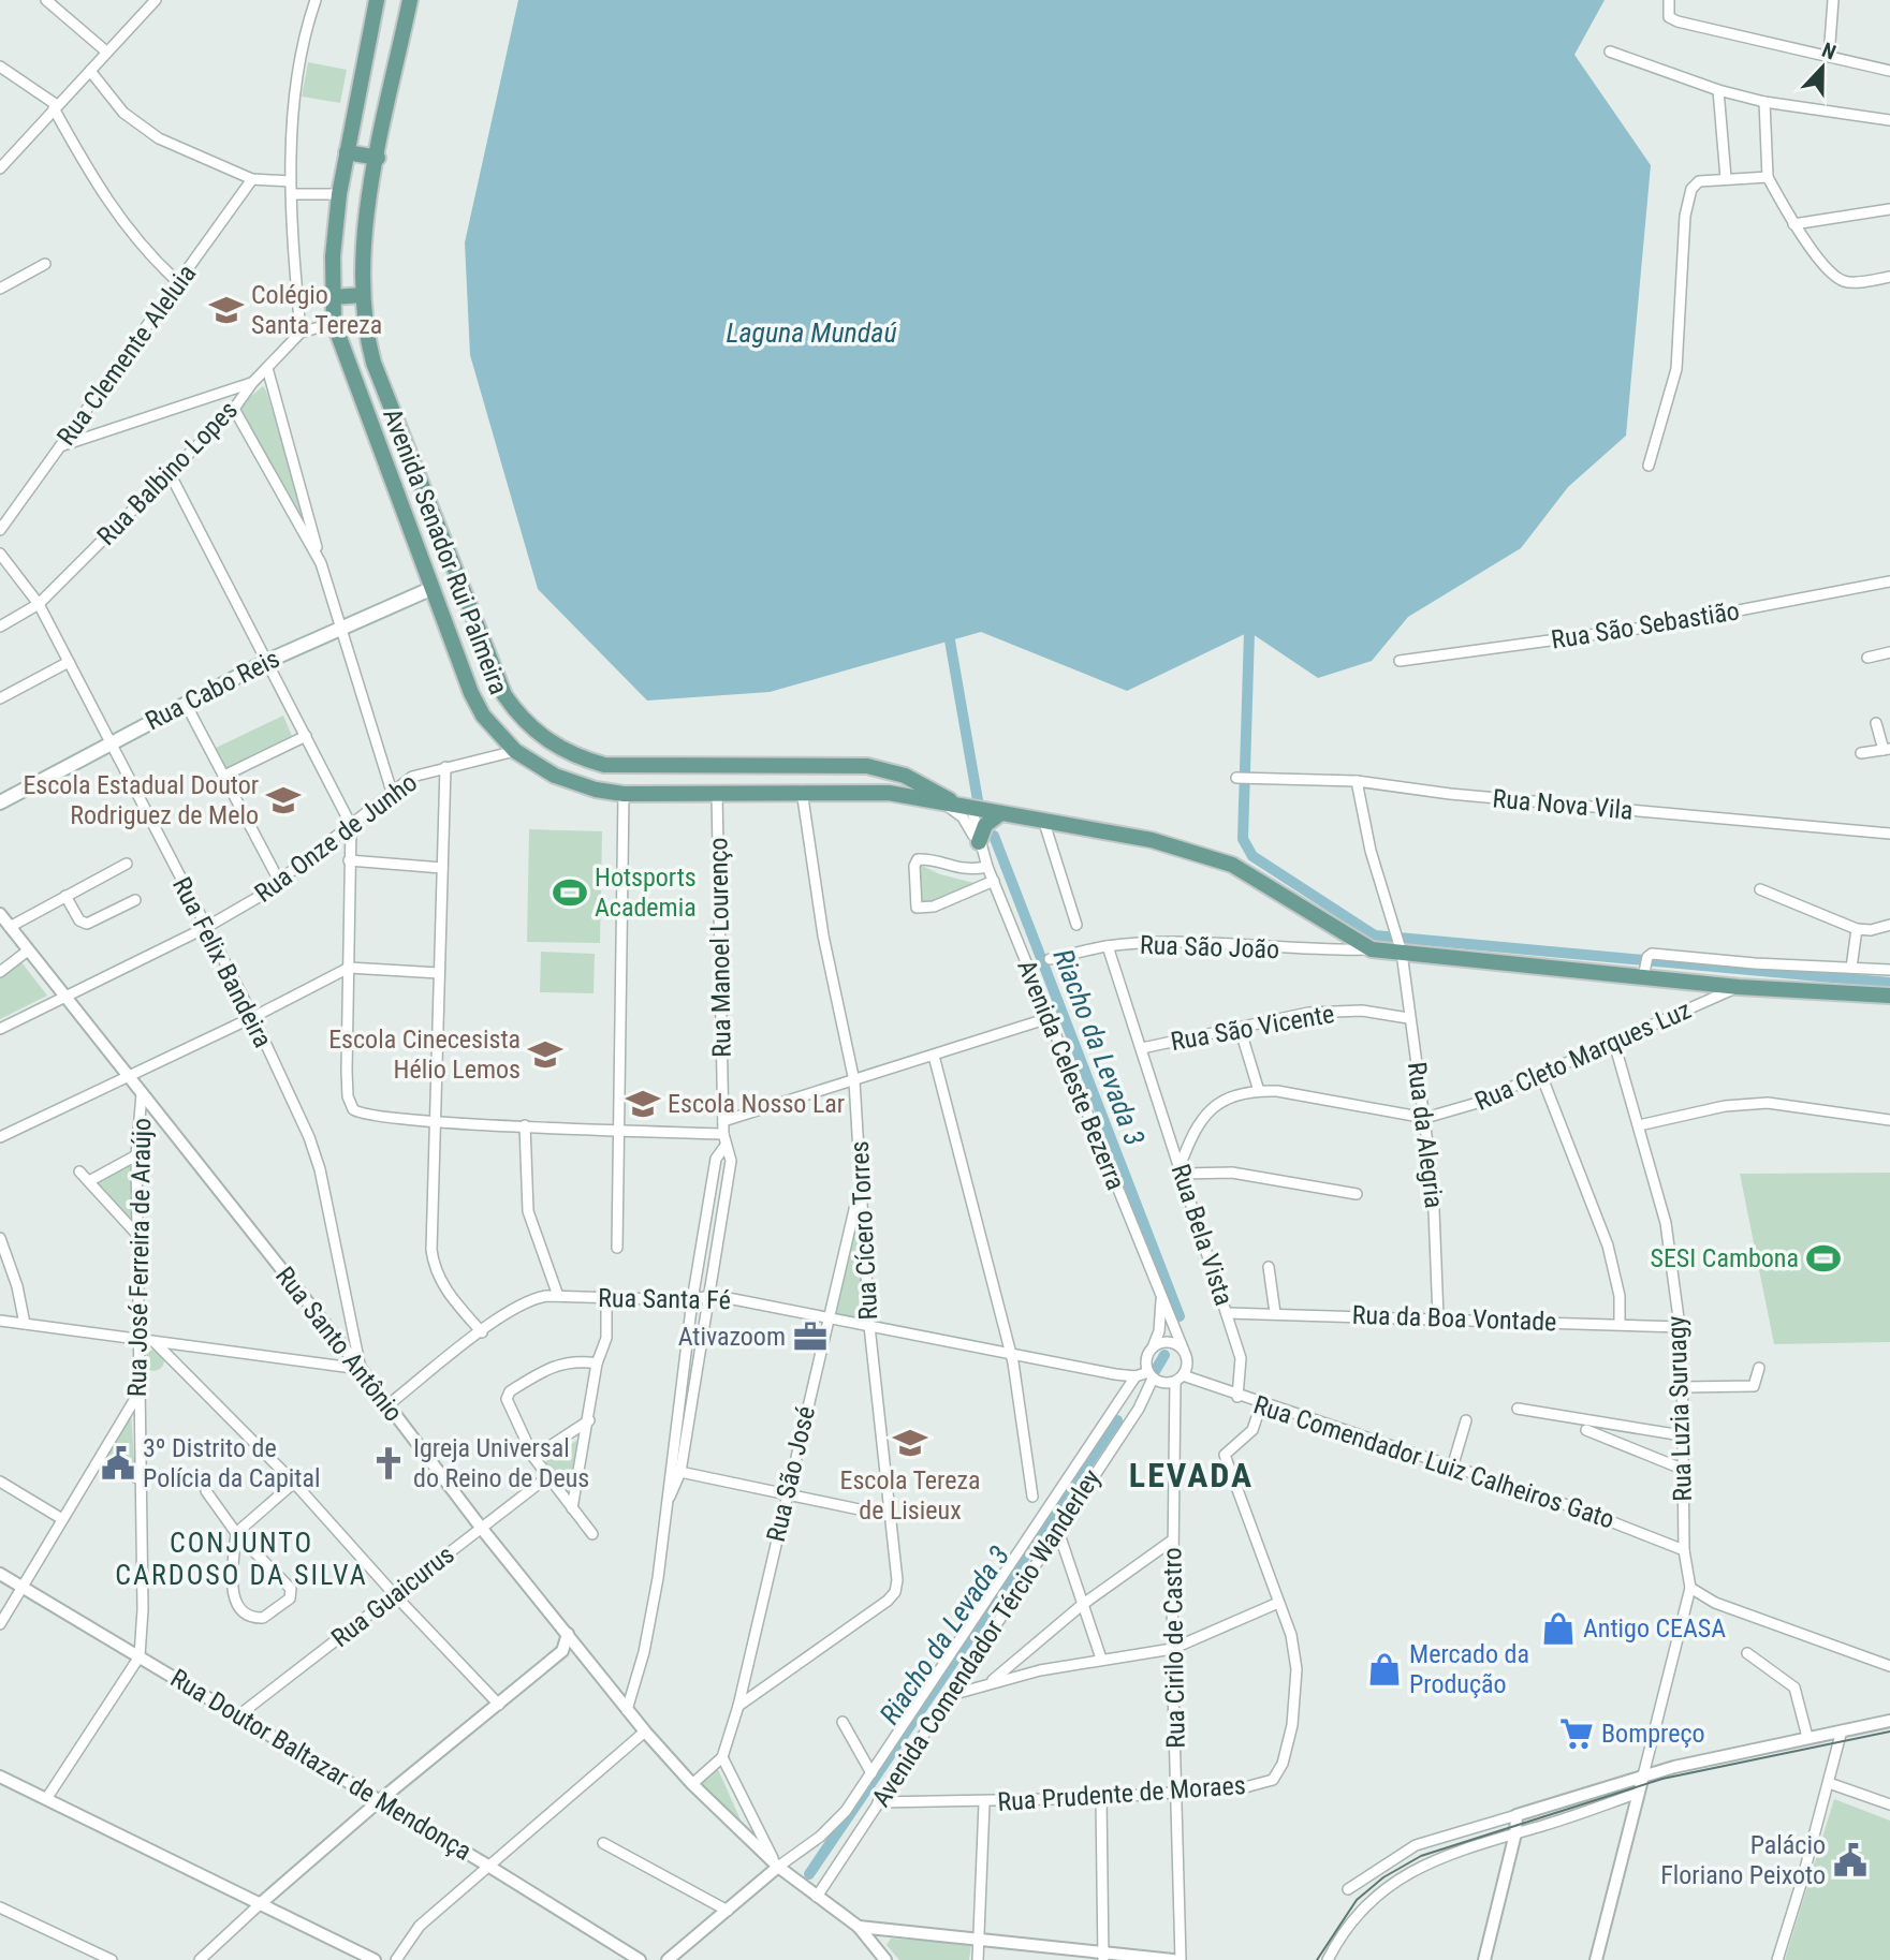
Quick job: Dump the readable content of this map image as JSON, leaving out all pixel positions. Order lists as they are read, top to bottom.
{
  "streets": {
    "main road": ["Avenida Senador Rui Palmeira", "Rua Cabo Reis"],
    "street": [
      "Rua Clemente Aleluia",
      "Rua Balbino Lopes",
      "Rua São Sebastião",
      "Rua Nova Vila",
      "Rua Onze de Junho",
      "Rua Manoel Lourenço",
      "Rua São João",
      "Rua Felix Bandeira",
      "Rua São Vicente",
      "Rua Cleto Marques Luz",
      "Avenida Celeste Bezerra",
      "Rua da Alegria",
      "Rua Cícero Torres",
      "Rua Bela Vista",
      "Rua José Ferreira de Araújo",
      "Rua Santa Fé",
      "Rua da Boa Vontade",
      "Rua Santo Antônio",
      "Rua Luzia Suruagy",
      "Rua Comendador Luiz Calheiros Gato",
      "Rua São José",
      "Rua Guaicurus",
      "Avenida Comendador Tércio Wanderley",
      "Rua Cirilo de Castro",
      "Rua Doutor Baltazar de Mendonça",
      "Rua Prudente de Moraes"
    ]
  },
  "crossings": [
    ["Rua Balbino Lopes", "Rua Felix Bandeira"],
    ["Avenida Senador Rui Palmeira", "Rua Cabo Reis"],
    ["Avenida Senador Rui Palmeira", "Rua Onze de Junho"],
    ["Avenida Senador Rui Palmeira", "Rua Manoel Lourenço"],
    ["Avenida Senador Rui Palmeira", "Rua São João"],
    ["Avenida Senador Rui Palmeira", "Rua Cleto Marques Luz"],
    ["Avenida Senador Rui Palmeira", "Avenida Celeste Bezerra"],
    ["Avenida Senador Rui Palmeira", "Rua da Alegria"],
    ["Avenida Senador Rui Palmeira", "Rua Cícero Torres"],
    ["Rua Cabo Reis", "Rua Felix Bandeira"],
    ["Rua Nova Vila", "Rua da Alegria"],
    ["Rua Onze de Junho", "Rua Felix Bandeira"],
    ["Rua Onze de Junho", "Rua Santo Antônio"],
    ["Rua Manoel Lourenço", "Rua Santa Fé"],
    ["Rua Manoel Lourenço", "Rua Santo Antônio"],
    ["Rua São João", "Rua Bela Vista"],
    ["Rua Felix Bandeira", "Rua Santo Antônio"],
    ["Rua São Vicente", "Rua da Alegria"],
    ["Rua São Vicente", "Rua Bela Vista"],
    ["Rua Cleto Marques Luz", "Rua da Alegria"],
    ["Rua Cleto Marques Luz", "Rua Luzia Suruagy"],
    ["Avenida Celeste Bezerra", "Rua Santa Fé"],
    ["Avenida Celeste Bezerra", "Rua Comendador Luiz Calheiros Gato"],
    ["Avenida Celeste Bezerra", "Avenida Comendador Tércio Wanderley"],
    ["Avenida Celeste Bezerra", "Rua Cirilo de Castro"],
    ["Rua da Alegria", "Rua da Boa Vontade"],
    ["Rua Cícero Torres", "Rua Santa Fé"],
    ["Rua Cícero Torres", "Rua São José"],
    ["Rua Bela Vista", "Rua da Boa Vontade"],
    ["Rua Bela Vista", "Rua Comendador Luiz Calheiros Gato"],
    ["Rua José Ferreira de Araújo", "Rua Santo Antônio"],
    ["Rua José Ferreira de Araújo", "Rua Doutor Baltazar de Mendonça"],
    ["Rua Santa Fé", "Rua Santo Antônio"],
    ["Rua Santa Fé", "Rua Comendador Luiz Calheiros Gato"],
    ["Rua Santa Fé", "Rua São José"],
    ["Rua Santa Fé", "Avenida Comendador Tércio Wanderley"],
    ["Rua Santa Fé", "Rua Cirilo de Castro"],
    ["Rua da Boa Vontade", "Rua Luzia Suruagy"],
    ["Rua Santo Antônio", "Rua Guaicurus"],
    ["Rua Santo Antônio", "Avenida Comendador Tércio Wanderley"],
    ["Rua Luzia Suruagy", "Rua Comendador Luiz Calheiros Gato"],
    ["Rua Comendador Luiz Calheiros Gato", "Avenida Comendador Tércio Wanderley"],
    ["Rua Comendador Luiz Calheiros Gato", "Rua Cirilo de Castro"],
    ["Rua Comendador Luiz Calheiros Gato", "Rua Prudente de Moraes"],
    ["Rua Guaicurus", "Rua Doutor Baltazar de Mendonça"],
    ["Avenida Comendador Tércio Wanderley", "Rua Cirilo de Castro"],
    ["Avenida Comendador Tércio Wanderley", "Rua Prudente de Moraes"],
    ["Rua Cirilo de Castro", "Rua Prudente de Moraes"]
  ],
  "districts": ["LEVADA", "CONJUNTO CARDOSO DA SILVA"],
  "water": ["Laguna Mundaú", "Riacho da Levada 3"],
  "places": {
    "school or university": [
      "Colégio Santa Tereza",
      "Escola Estadual Doutor Rodriguez de Melo",
      "Escola Cinecesista Hélio Lemos",
      "Escola Nosso Lar",
      "Escola Tereza de Lisieux"
    ],
    "sports": ["Hotsports Academia", "SESI Cambona"],
    "office": ["Ativazoom"],
    "public building": ["3º Distrito de Polícia da Capital", "Palácio Floriano Peixoto"],
    "church": ["Igreja Universal do Reino de Deus"],
    "shop": ["Antigo CEASA", "Mercado da Produção"],
    "supermarket": ["Bompreço"]
  },
  "north": "top"
}
